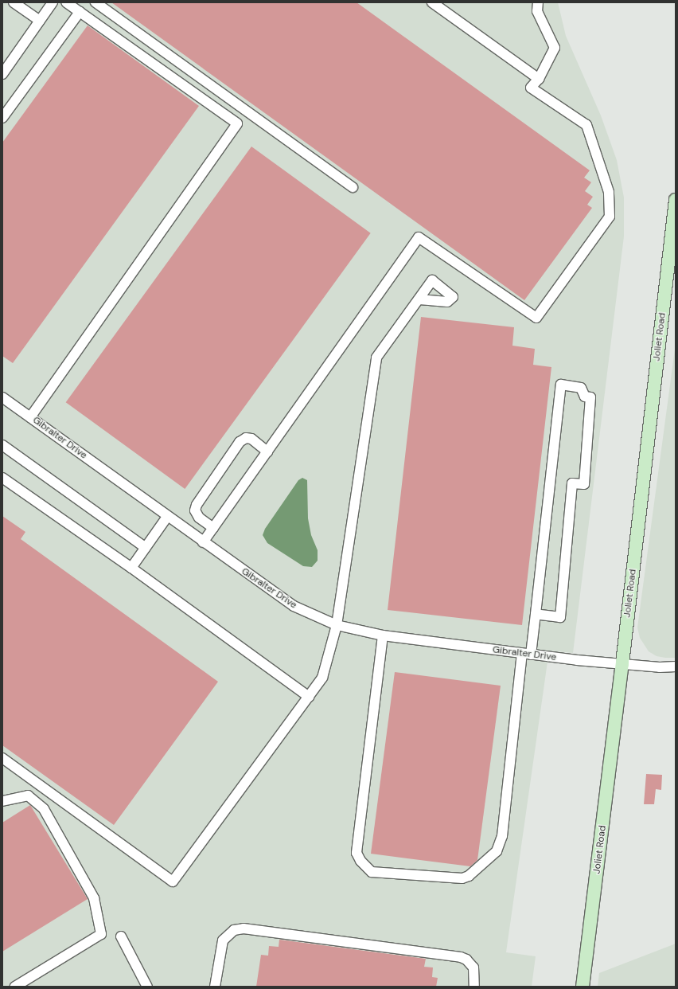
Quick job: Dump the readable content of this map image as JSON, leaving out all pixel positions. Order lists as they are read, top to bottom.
{
  "streets": {
    "main road": ["Joliet Road"],
    "street": ["Gibralter Drive"]
  },
  "crossings": [
    ["Joliet Road", "Gibralter Drive"]
  ]
}
